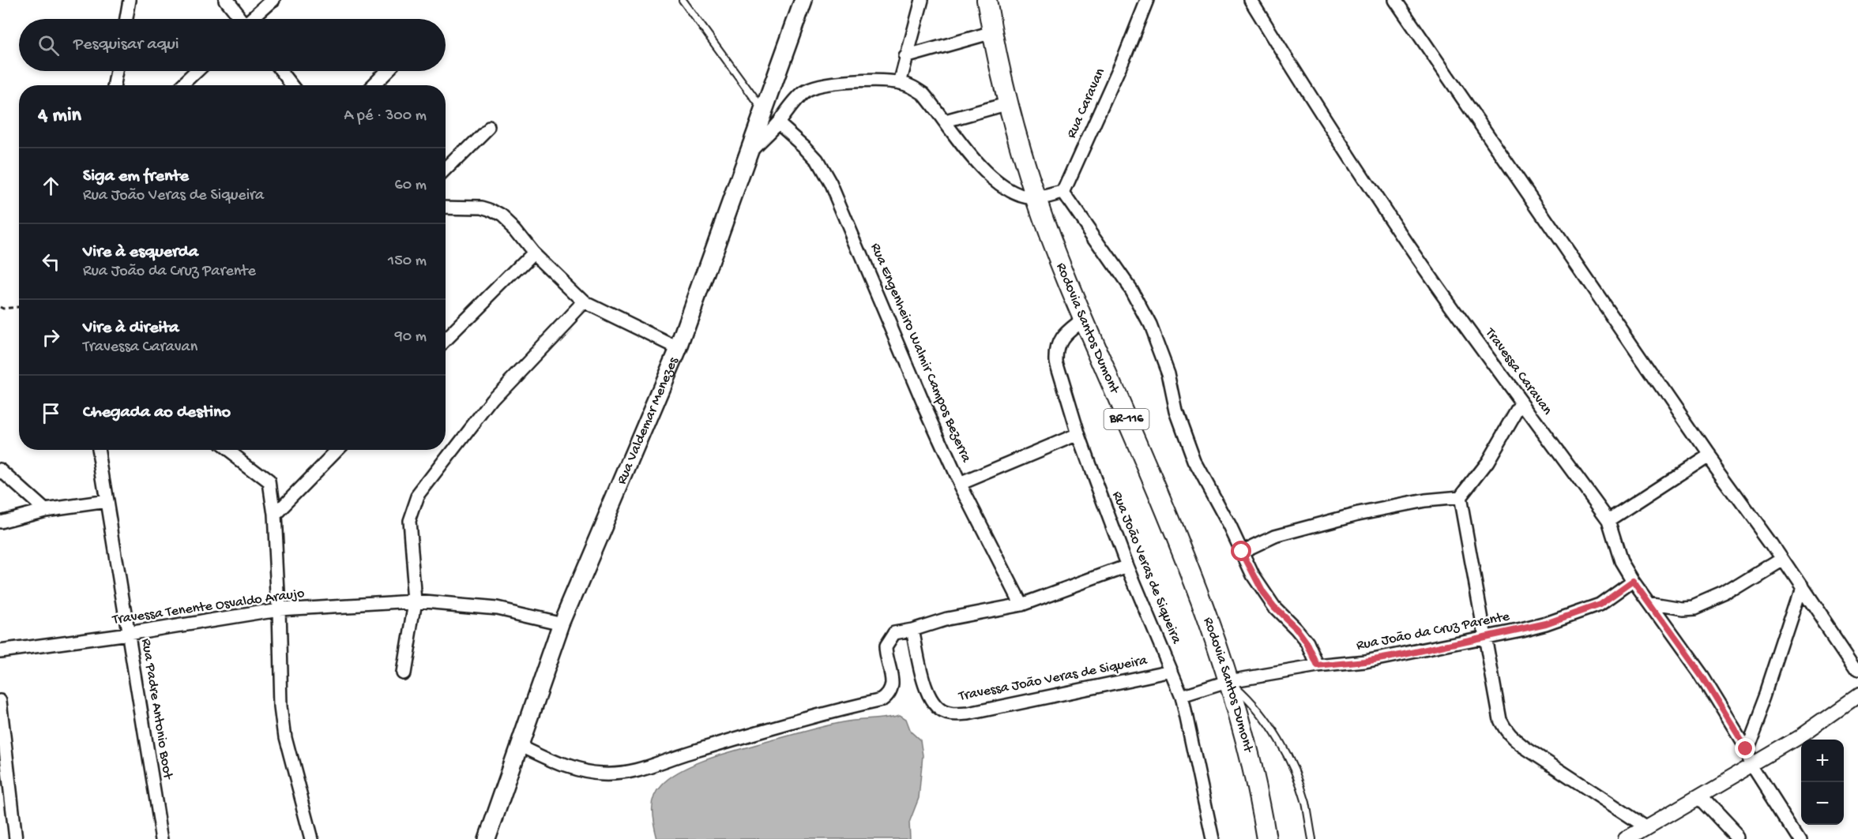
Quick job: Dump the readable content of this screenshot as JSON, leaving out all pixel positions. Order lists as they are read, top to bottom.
{
  "streets": {
    "highway": ["Rodovia Santos Dumont", "BR-116"],
    "main road": ["Rua Valdemar Menezes"],
    "street": [
      "Rua Caravan",
      "Rua Engenheiro Walmir Campos Bezerra",
      "Travessa Caravan",
      "Rua João Veras de Siqueira",
      "Travessa Tenente Osvaldo Araujo",
      "Rua João da Cruz Parente",
      "Travessa João Veras de Siqueira",
      "Rua Padre Antonio Boot"
    ]
  },
  "crossings": [
    ["Rodovia Santos Dumont", "Rua João Veras de Siqueira"],
    ["Rodovia Santos Dumont", "Rua João da Cruz Parente"],
    ["Travessa Caravan", "Rua João da Cruz Parente"],
    ["Rua Valdemar Menezes", "Travessa Tenente Osvaldo Araujo"],
    ["Rua João Veras de Siqueira", "Rua João da Cruz Parente"],
    ["Rua João Veras de Siqueira", "Travessa João Veras de Siqueira"],
    ["Travessa Tenente Osvaldo Araujo", "Rua Padre Antonio Boot"]
  ],
  "page": {
    "search": "Pesquisar aqui",
    "heading": ["4 min", "A pé · 300 m"],
    "list": [
      ["Siga em frente", "Rua João Veras de Siqueira", "60 m"],
      ["Vire à esquerda", "Rua João da Cruz Parente", "150 m"],
      ["Vire à direita", "Travessa Caravan", "90 m"],
      "Chegada ao destino"
    ],
    "map_buttons": ["+", "−"]
  }
}
